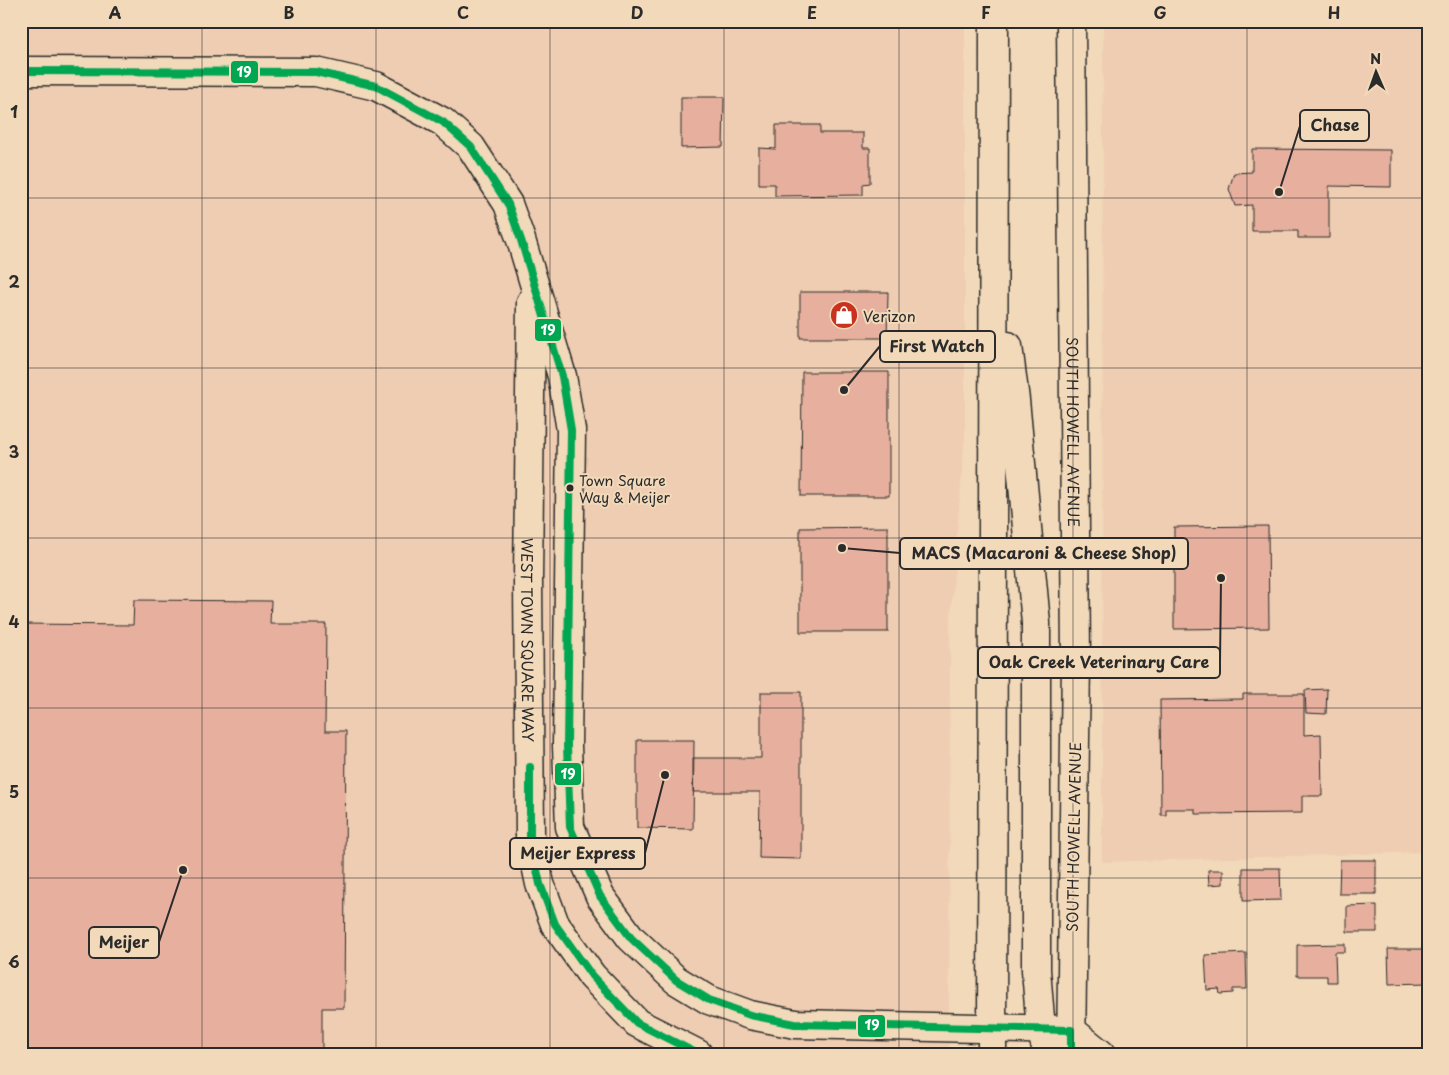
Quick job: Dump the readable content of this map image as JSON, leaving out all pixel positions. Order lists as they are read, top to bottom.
{
  "streets": {
    "main road": ["SOUTH HOWELL AVENUE", "WEST TOWN SQUARE WAY"]
  },
  "crossings": [
    ["SOUTH HOWELL AVENUE", "WEST TOWN SQUARE WAY"]
  ],
  "places": {
    "other": [
      "Chase",
      "First Watch",
      "Town Square Way & Meijer",
      "MACS (Macaroni & Cheese Shop)",
      "Oak Creek Veterinary Care",
      "Meijer Express",
      "Meijer"
    ],
    "shop": ["Verizon"]
  },
  "lines": ["transit line 19"],
  "north": "top",
  "grid": {
    "columns": [
      "A",
      "B",
      "C",
      "D",
      "E",
      "F",
      "G",
      "H"
    ],
    "rows": [
      "1",
      "2",
      "3",
      "4",
      "5",
      "6"
    ]
  }
}
